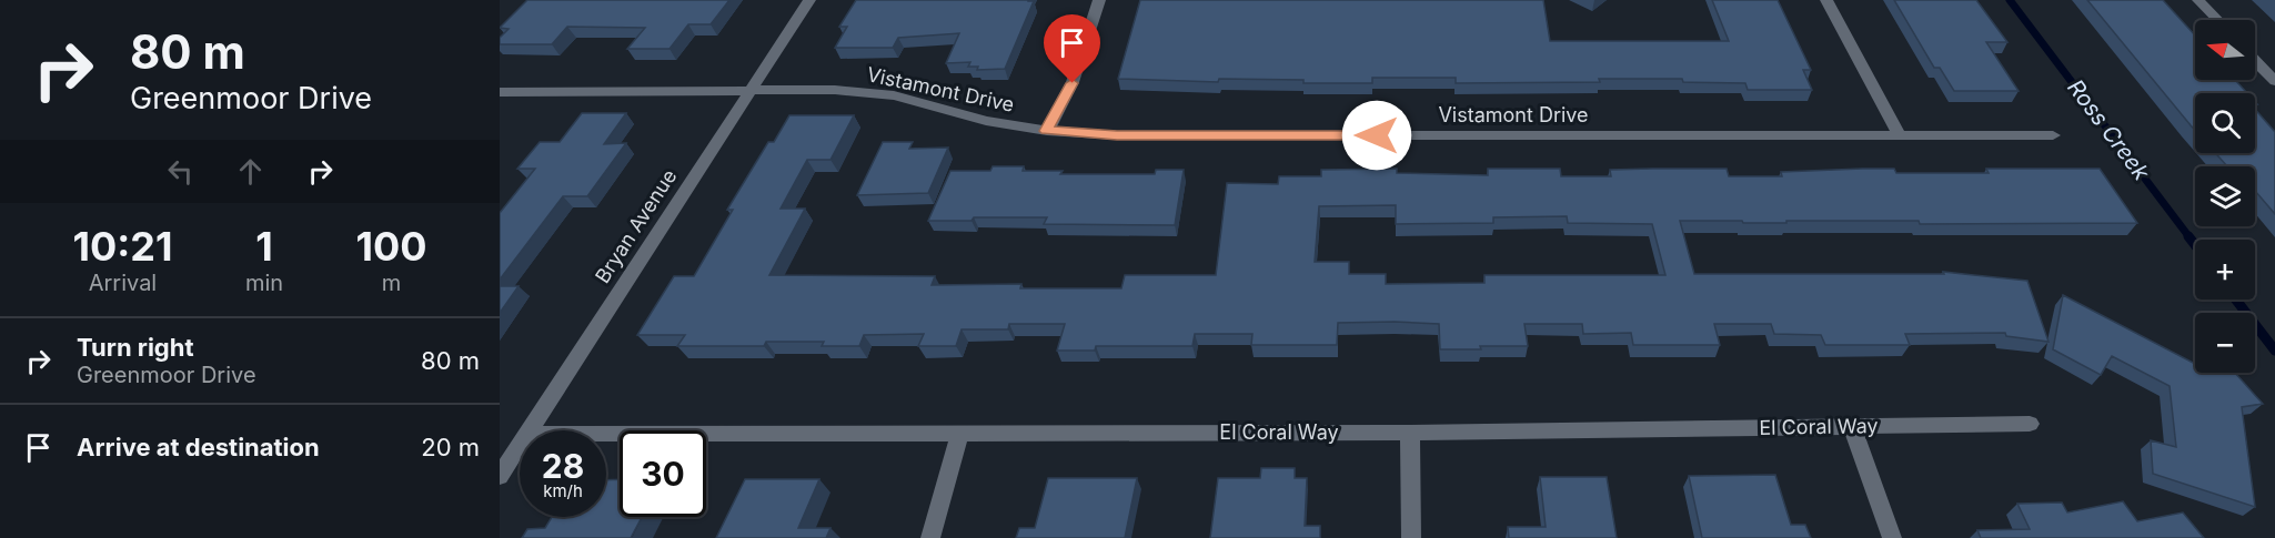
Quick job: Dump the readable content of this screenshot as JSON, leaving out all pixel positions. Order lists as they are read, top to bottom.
{
  "streets": {
    "street": ["Vistamont Drive", "Bryan Avenue", "El Coral Way"]
  },
  "crossings": [
    ["Vistamont Drive", "Bryan Avenue"]
  ],
  "water": ["Ross Creek"],
  "north": "left",
  "page": {
    "turn": ["80 m", "Greenmoor Drive"],
    "map_buttons": ["+", "−"],
    "eta": [
      "10:21",
      "Arrival",
      "1",
      "min",
      "100",
      "m"
    ],
    "list": [
      {
        "name": "Turn right",
        "note": "Greenmoor Drive",
        "value": "80 m"
      },
      {
        "name": "Arrive at destination",
        "value": "20 m"
      }
    ],
    "speed": "28 km/h",
    "limit": "30"
  }
}
